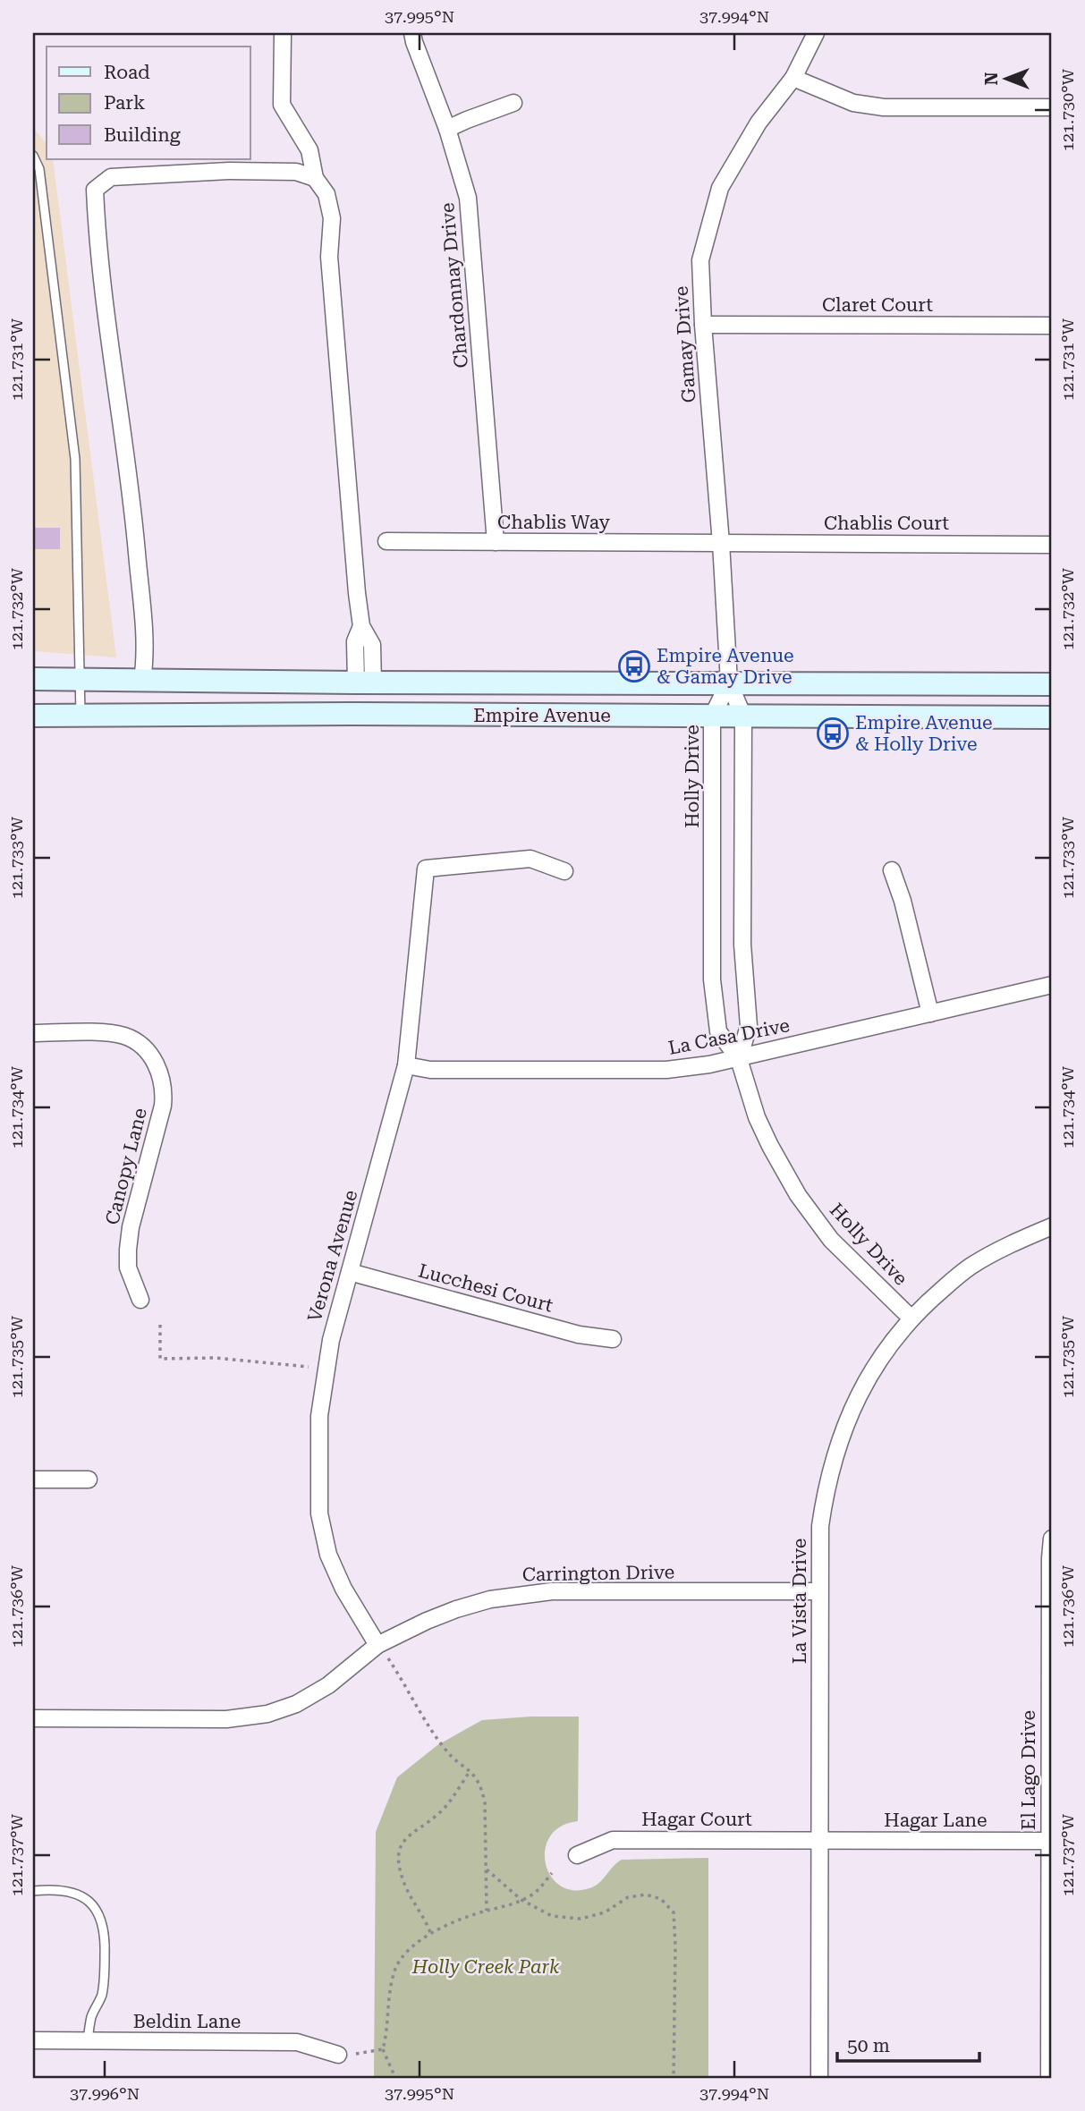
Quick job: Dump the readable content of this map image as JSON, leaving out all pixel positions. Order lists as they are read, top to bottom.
{
  "streets": {
    "main road": ["Empire Avenue"],
    "street": [
      "Chardonnay Drive",
      "Claret Court",
      "Gamay Drive",
      "Chablis Way",
      "Chablis Court",
      "Holly Drive",
      "La Casa Drive",
      "Canopy Lane",
      "Verona Avenue",
      "Lucchesi Court",
      "Carrington Drive",
      "La Vista Drive",
      "El Lago Drive",
      "Hagar Court",
      "Hagar Lane",
      "Beldin Lane"
    ]
  },
  "crossings": [
    ["Chardonnay Drive", "Chablis Way"],
    ["Claret Court", "Gamay Drive"],
    ["Gamay Drive", "Chablis Way"],
    ["Gamay Drive", "Chablis Court"],
    ["Gamay Drive", "Empire Avenue"],
    ["Gamay Drive", "Holly Drive"],
    ["Chablis Way", "Chablis Court"],
    ["Empire Avenue", "Holly Drive"],
    ["Holly Drive", "La Casa Drive"],
    ["Holly Drive", "La Vista Drive"],
    ["La Casa Drive", "Verona Avenue"],
    ["Verona Avenue", "Lucchesi Court"],
    ["Verona Avenue", "Carrington Drive"],
    ["Carrington Drive", "La Vista Drive"],
    ["La Vista Drive", "Hagar Court"],
    ["La Vista Drive", "Hagar Lane"],
    ["El Lago Drive", "Hagar Lane"],
    ["Hagar Court", "Hagar Lane"]
  ],
  "parks": ["Holly Creek Park"],
  "places": {
    "bus stop": ["Empire Avenue & Gamay Drive", "Empire Avenue & Holly Drive"]
  },
  "legend": ["Road", "Park", "Building"],
  "scale_bar": "50 m",
  "north": "left",
  "coordinates": [
    "37.995°N",
    "37.994°N",
    "121.730°W",
    "121.731°W",
    "121.732°W",
    "121.733°W",
    "121.734°W",
    "121.735°W",
    "121.736°W",
    "121.737°W",
    "37.996°N"
  ]
}
